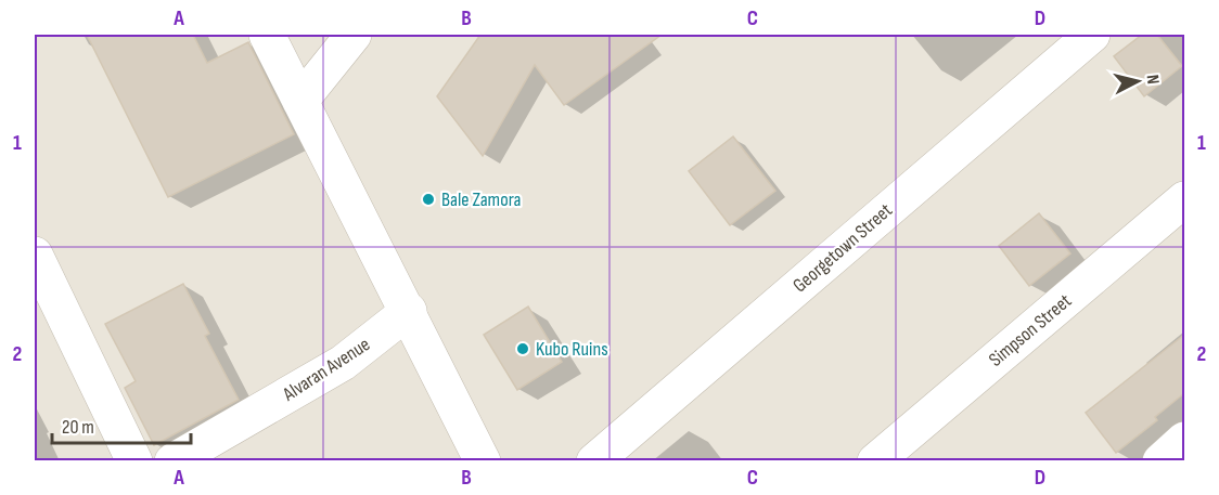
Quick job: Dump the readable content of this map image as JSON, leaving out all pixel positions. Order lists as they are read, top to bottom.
{
  "streets": {
    "street": ["Georgetown Street", "Simpson Street", "Alvaran Avenue"]
  },
  "places": ["Bale Zamora", "Kubo Ruins"],
  "scale_bar": "20 m",
  "north": "right",
  "grid": {
    "columns": [
      "A",
      "B",
      "C",
      "D"
    ],
    "rows": ["1", "2"]
  }
}
